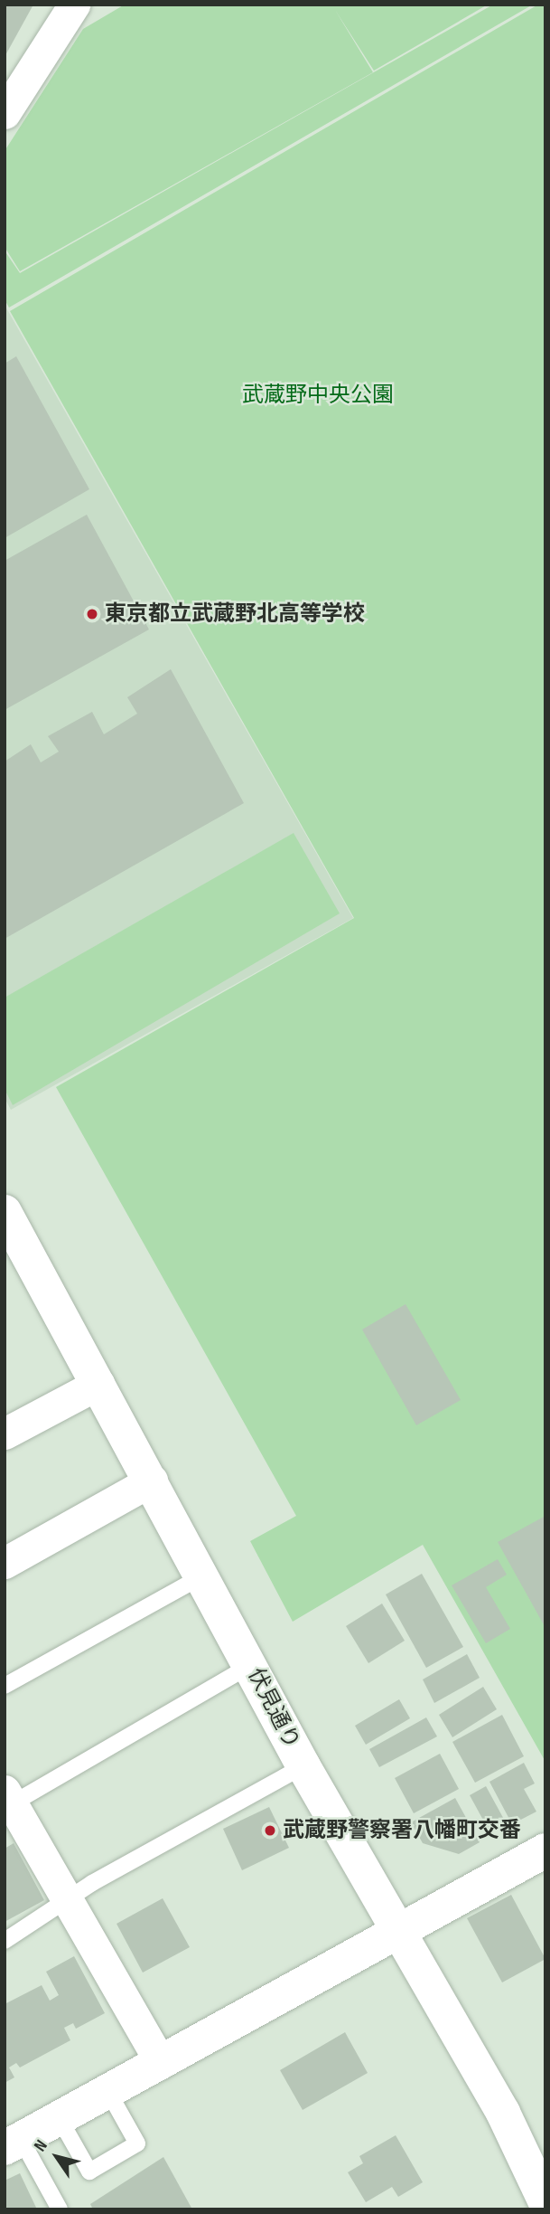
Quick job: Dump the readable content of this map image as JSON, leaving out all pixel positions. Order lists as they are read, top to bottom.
{
  "streets": {
    "street": ["伏見通り"]
  },
  "parks": ["武蔵野中央公園"],
  "places": ["東京都立武蔵野北高等学校", "武蔵野警察署八幡町交番"],
  "north": "top left"
}
